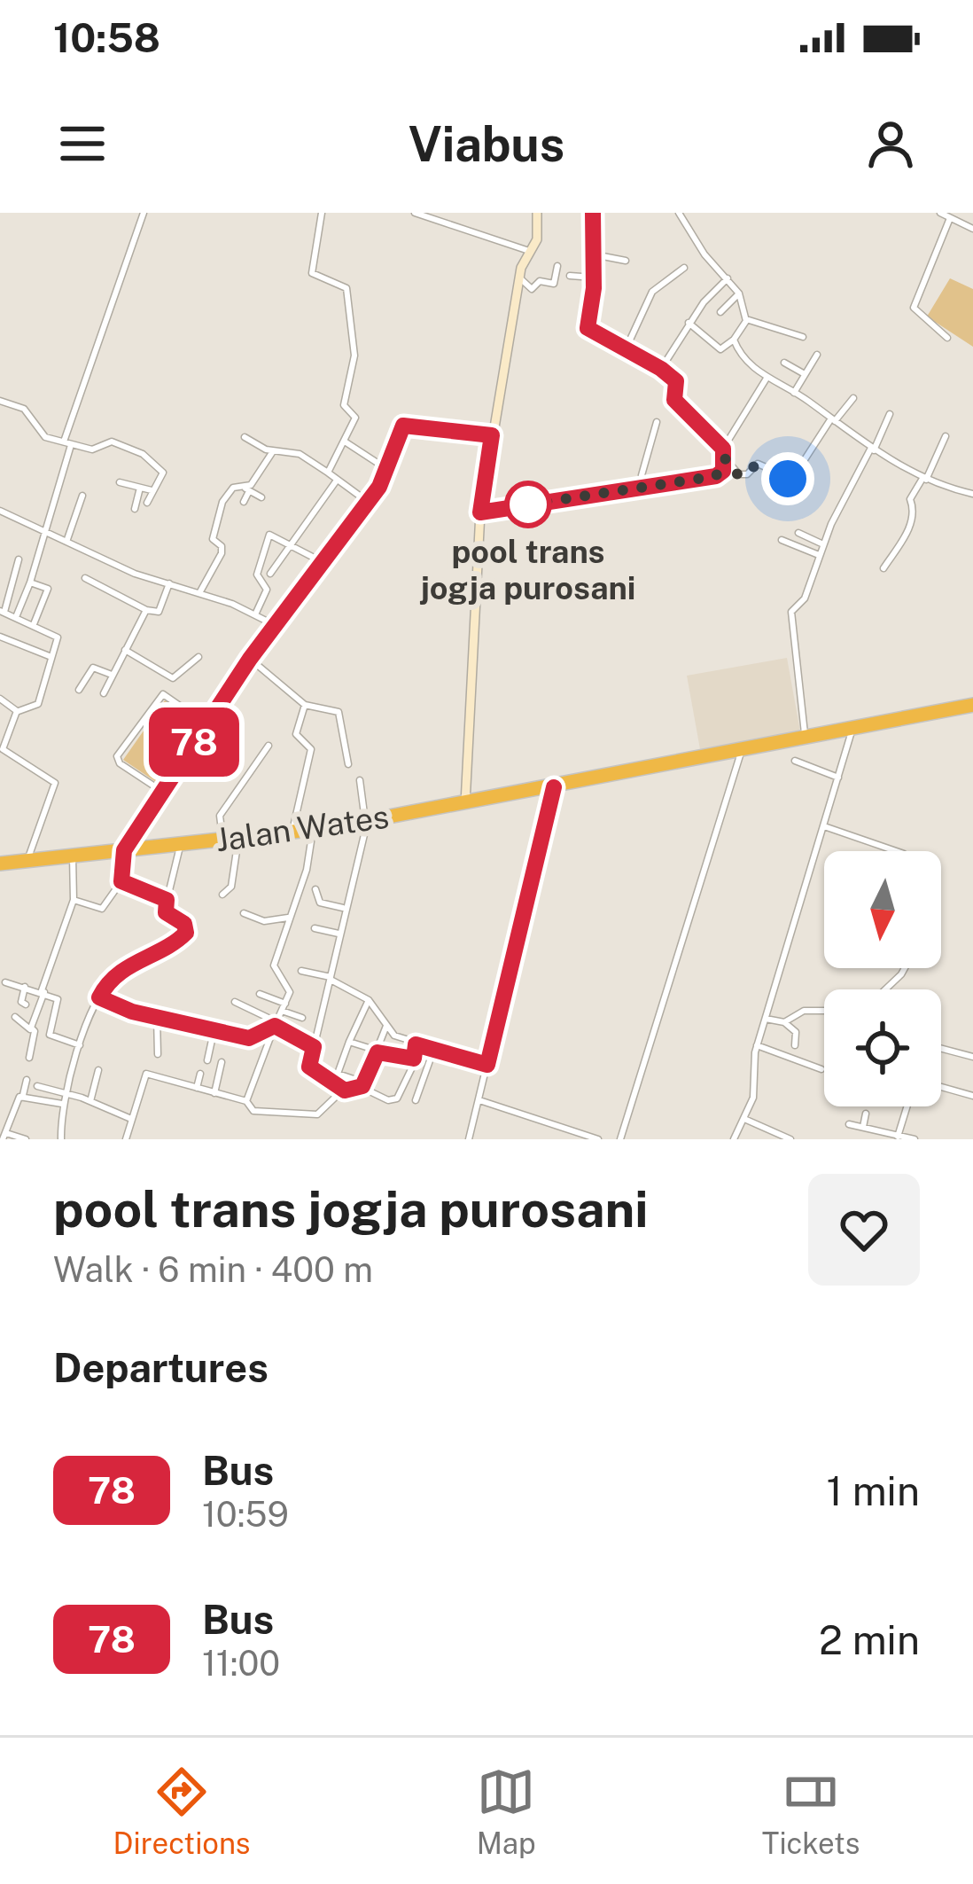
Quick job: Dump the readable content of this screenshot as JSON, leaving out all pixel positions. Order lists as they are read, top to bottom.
{
  "streets": {
    "highway": ["Jalan Wates"]
  },
  "places": ["pool trans jogja purosani"],
  "lines": ["bus line 78"],
  "north": "bottom",
  "page": {
    "status": "10:58",
    "header": "Viabus",
    "on_map": "78",
    "heading": [
      ["pool trans jogja purosani", "Walk · 6 min · 400 m"],
      "Departures"
    ],
    "list": [
      {
        "mark": "78",
        "name": "Bus",
        "note": "10:59",
        "value": "1 min"
      },
      {
        "mark": "78",
        "name": "Bus",
        "note": "11:00",
        "value": "2 min"
      }
    ],
    "tabs": ["Directions", "Map", "Tickets"]
  }
}
